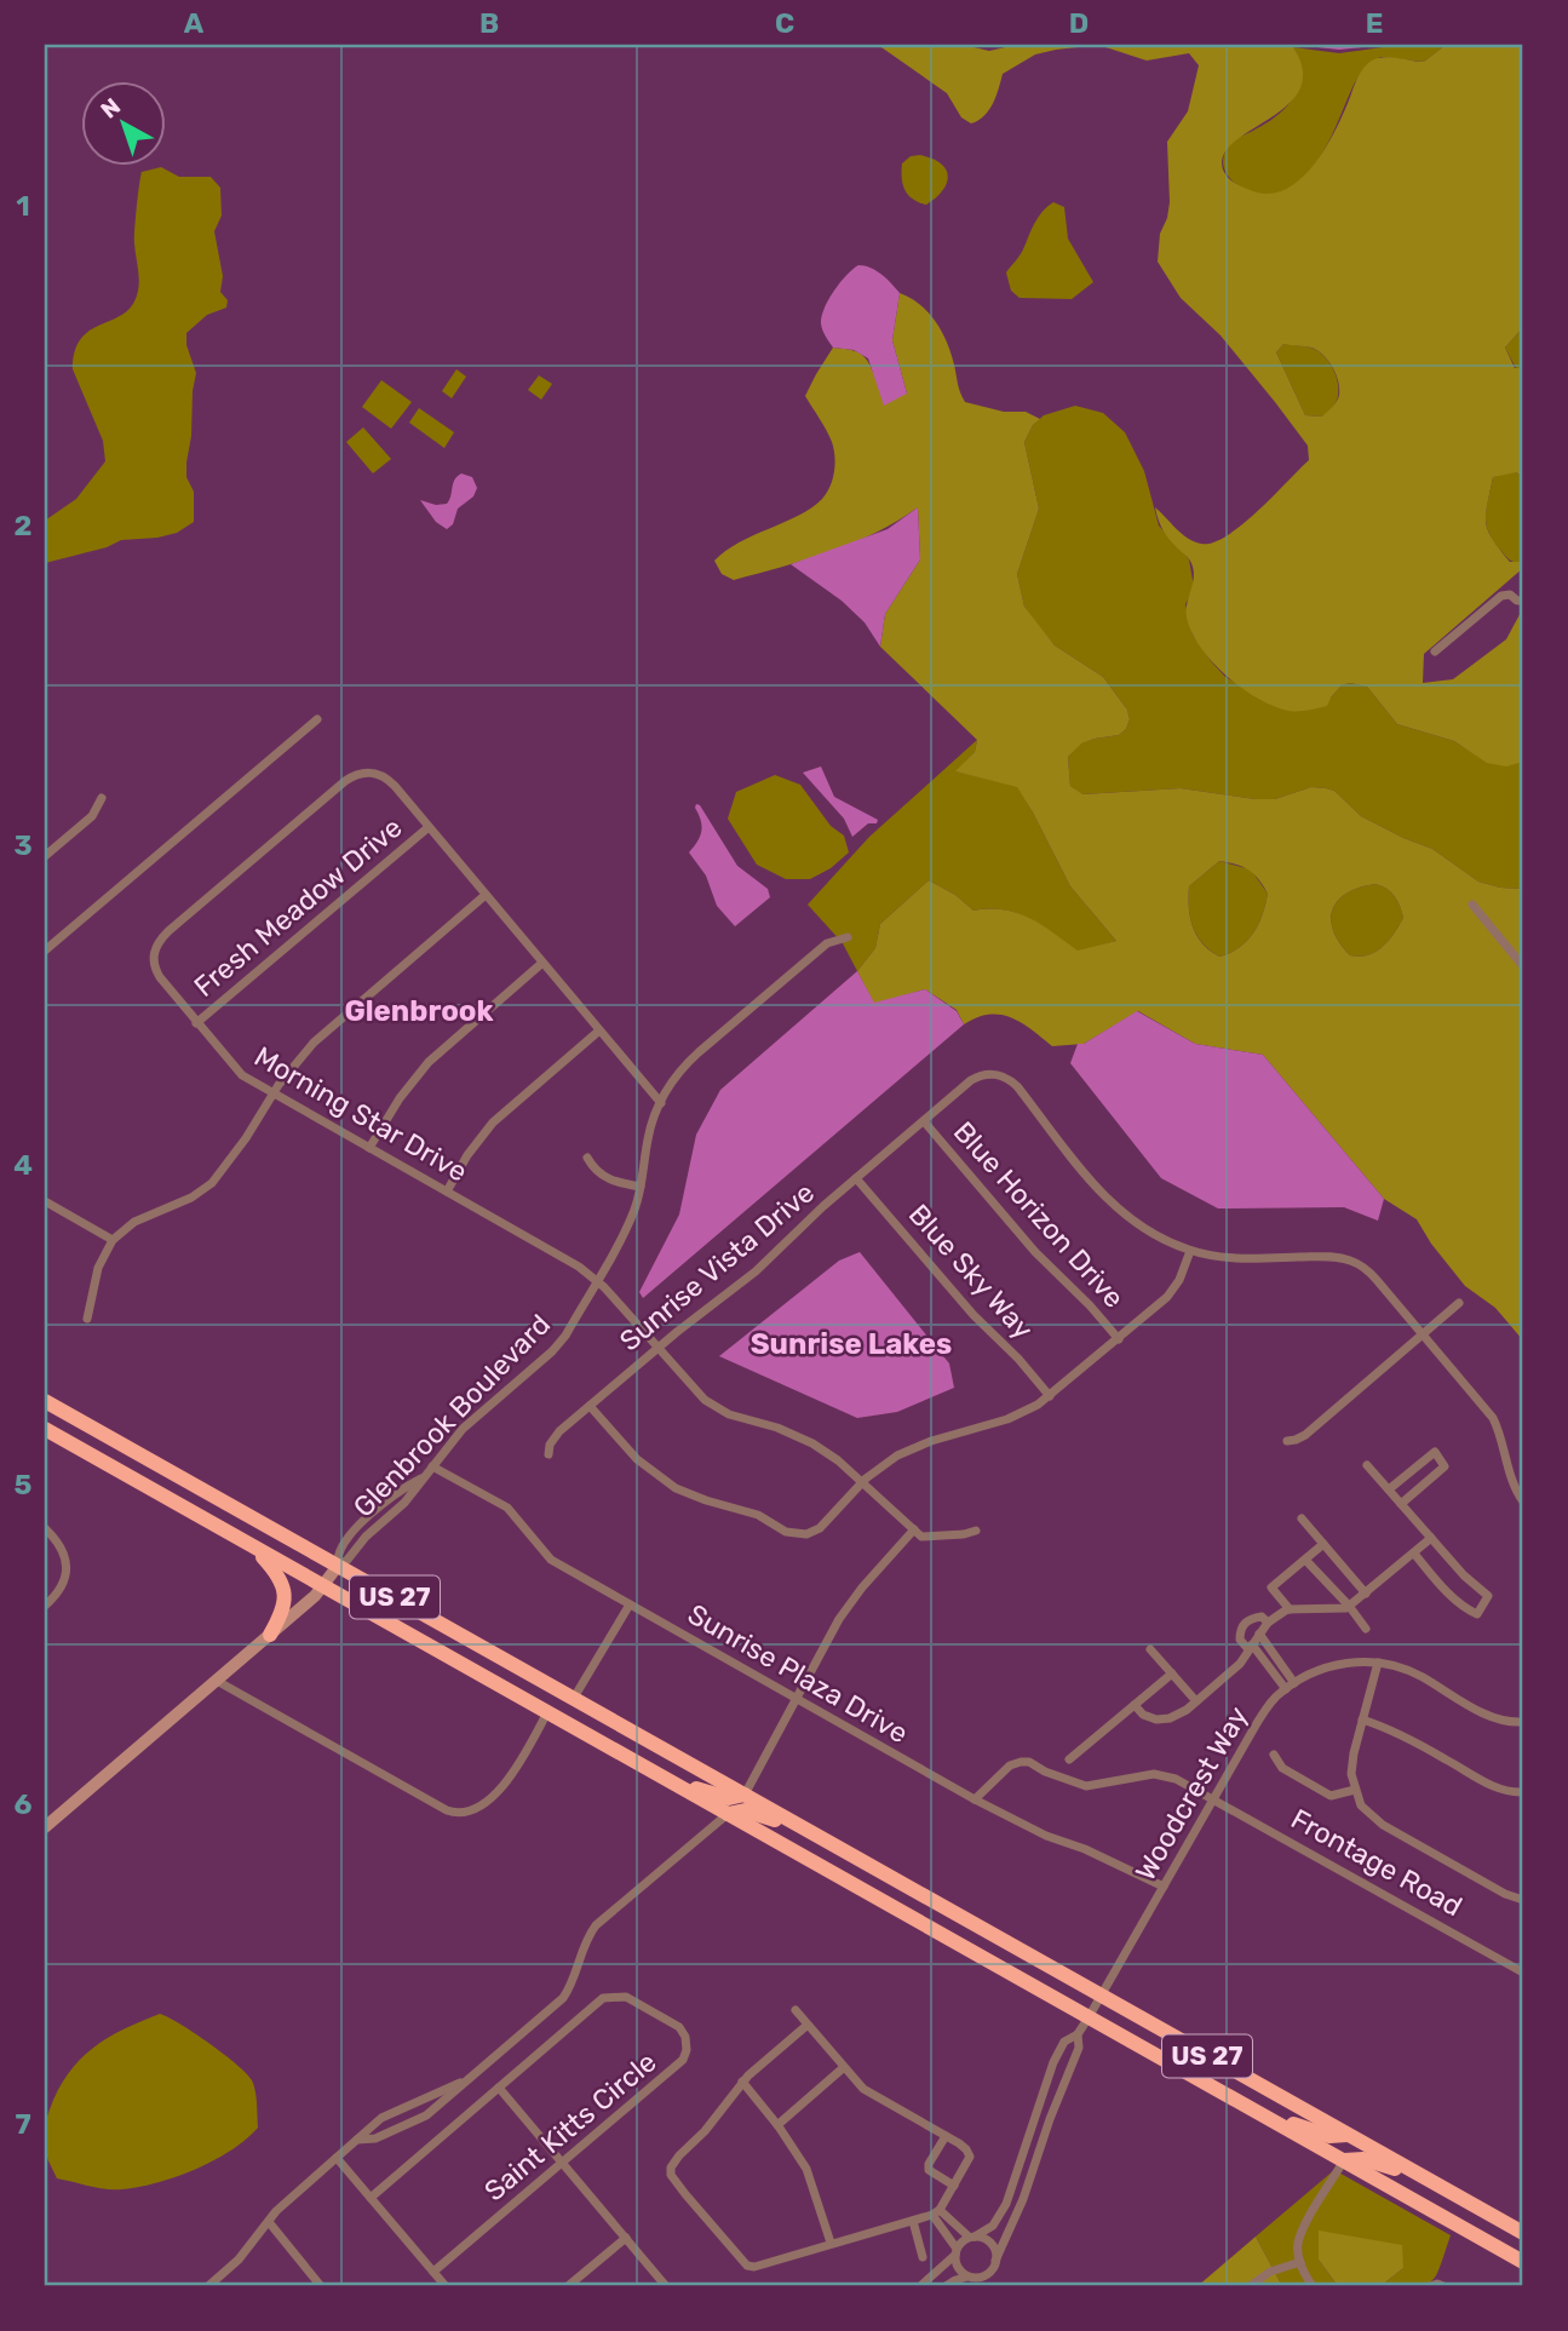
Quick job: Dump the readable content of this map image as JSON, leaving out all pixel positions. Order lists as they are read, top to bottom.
{
  "streets": {
    "highway": ["US 27"],
    "street": [
      "Fresh Meadow Drive",
      "Morning Star Drive",
      "Blue Horizon Drive",
      "Sunrise Vista Drive",
      "Blue Sky Way",
      "Glenbrook Boulevard",
      "Sunrise Plaza Drive",
      "Woodcrest Way",
      "Frontage Road",
      "Saint Kitts Circle"
    ]
  },
  "crossings": [
    ["Fresh Meadow Drive", "Morning Star Drive"],
    ["Morning Star Drive", "Sunrise Vista Drive"],
    ["Morning Star Drive", "Glenbrook Boulevard"],
    ["Blue Horizon Drive", "Sunrise Vista Drive"],
    ["Sunrise Vista Drive", "Blue Sky Way"],
    ["Glenbrook Boulevard", "US 27"],
    ["Glenbrook Boulevard", "Sunrise Plaza Drive"],
    ["US 27", "Woodcrest Way"],
    ["Sunrise Plaza Drive", "Woodcrest Way"],
    ["Sunrise Plaza Drive", "Frontage Road"],
    ["Woodcrest Way", "Frontage Road"]
  ],
  "districts": ["Glenbrook", "Sunrise Lakes"],
  "north": "top left",
  "grid": {
    "columns": [
      "A",
      "B",
      "C",
      "D",
      "E"
    ],
    "rows": [
      "1",
      "2",
      "3",
      "4",
      "5",
      "6",
      "7"
    ]
  }
}
